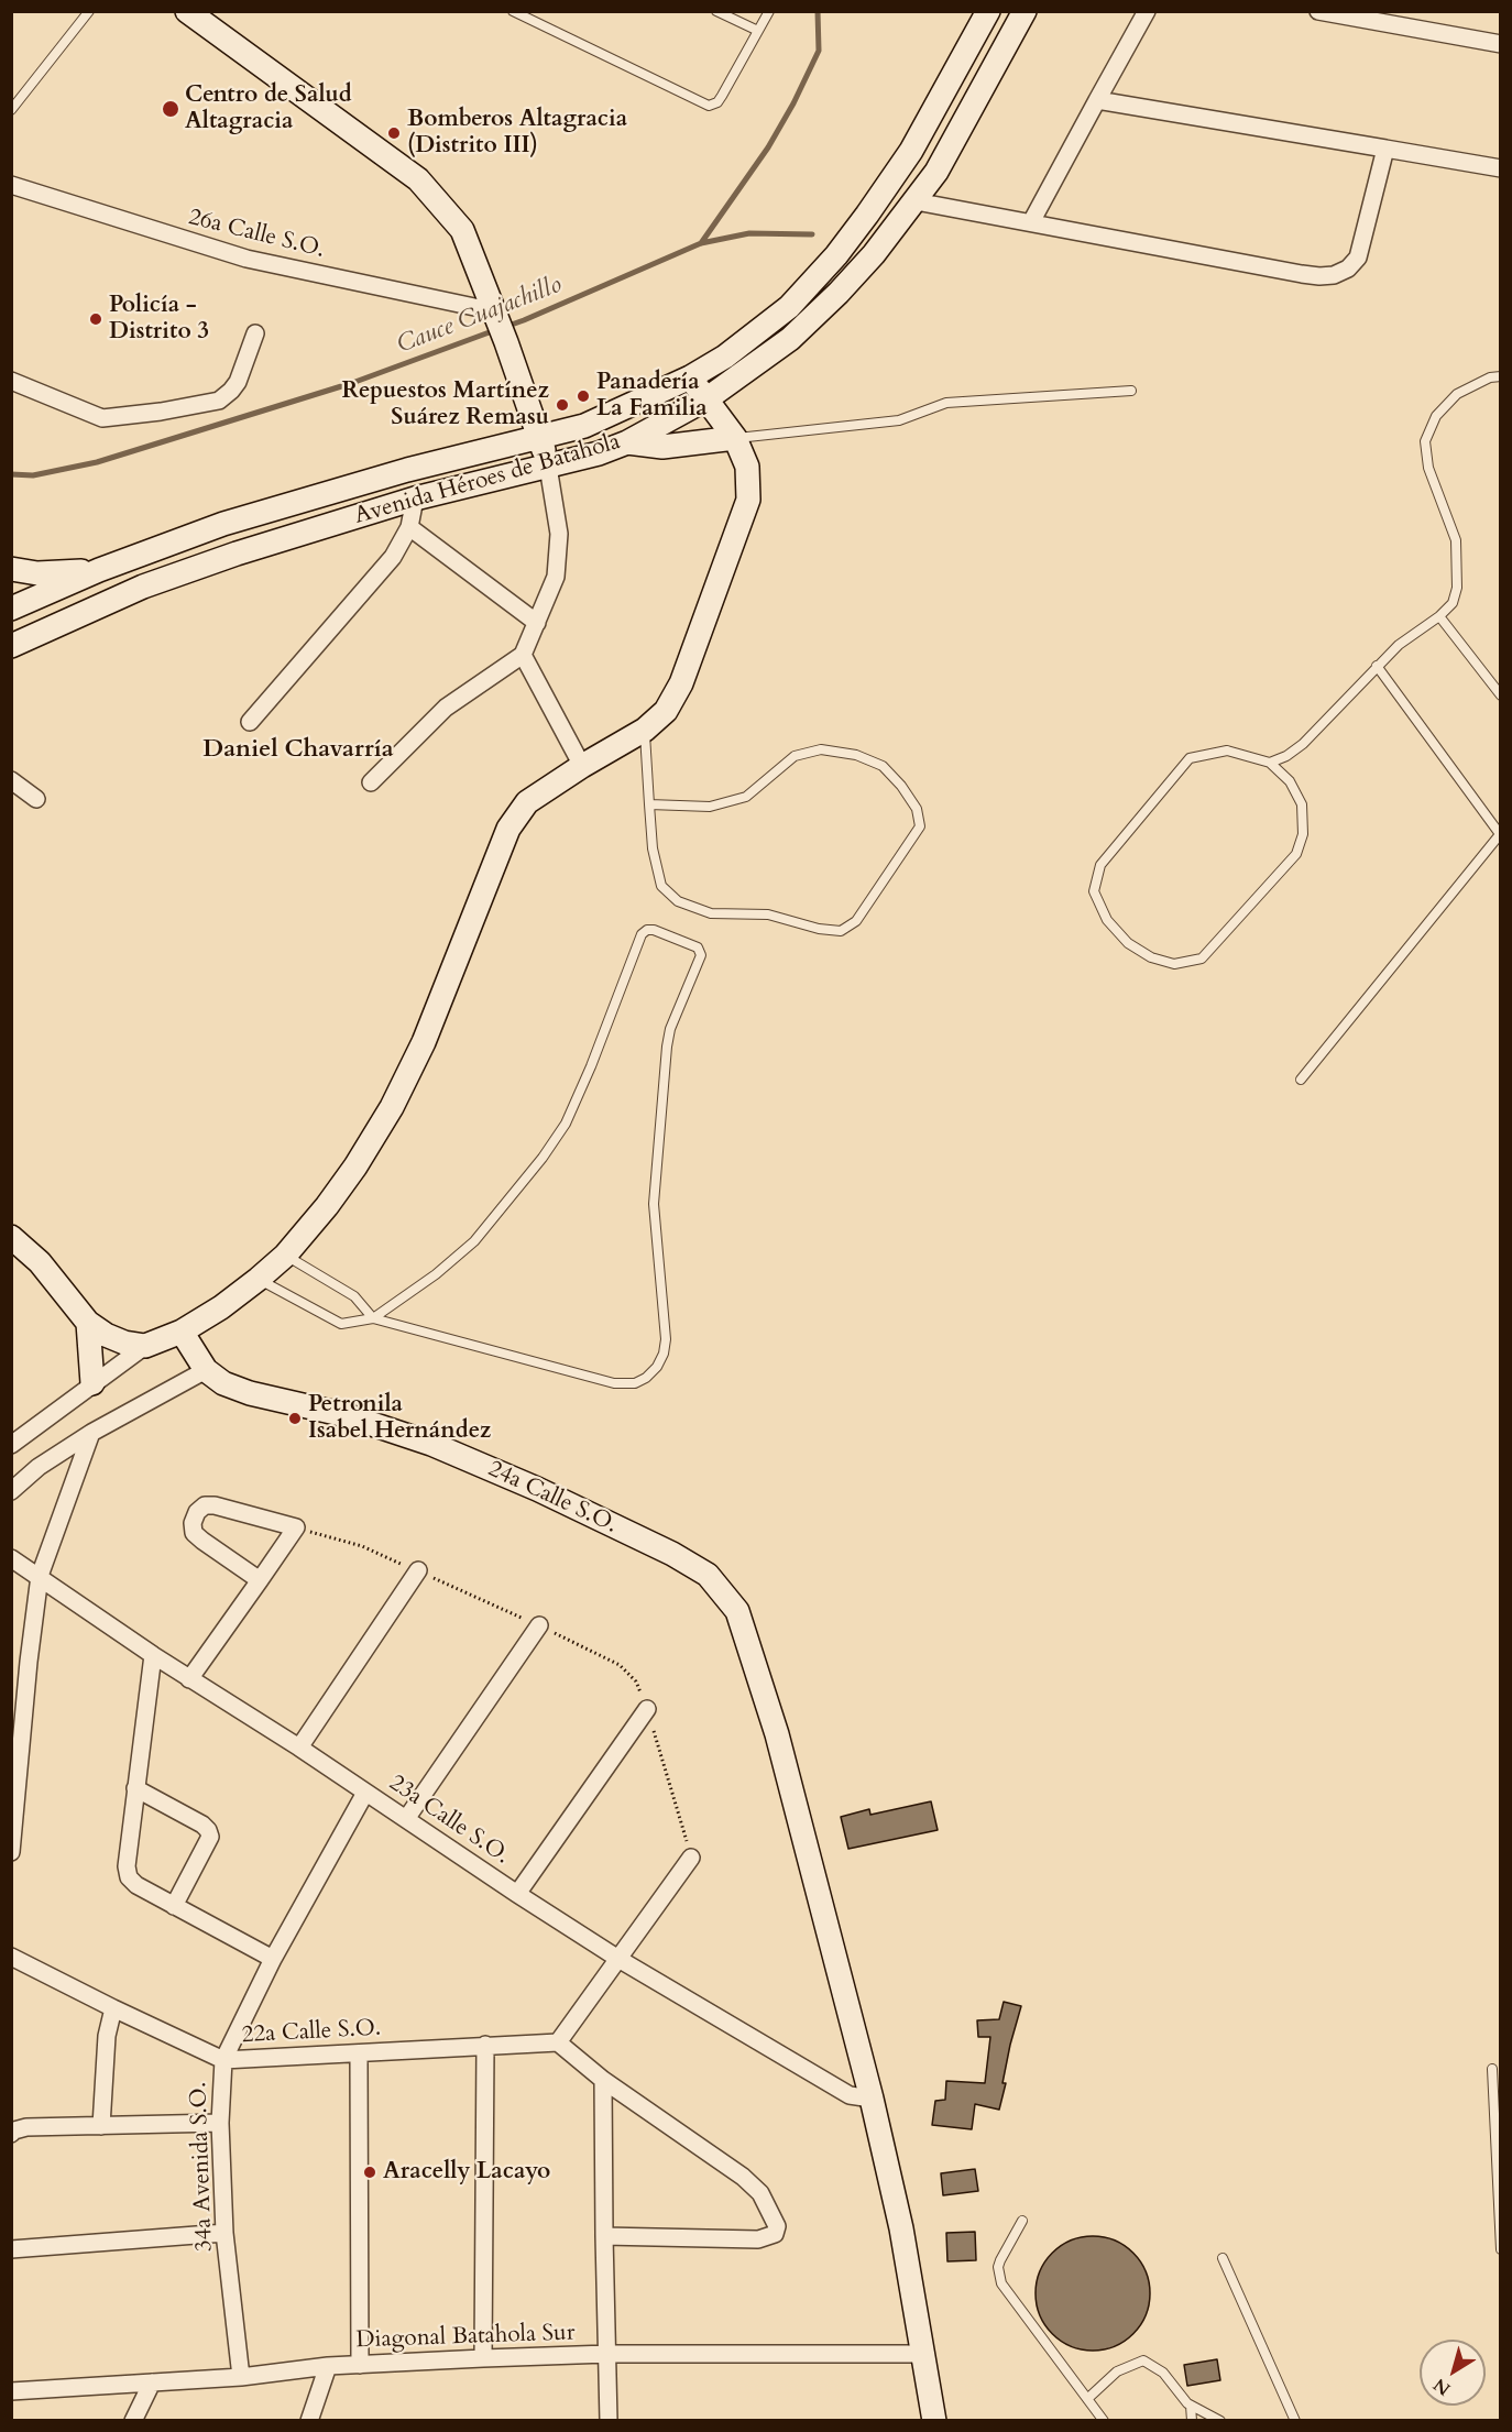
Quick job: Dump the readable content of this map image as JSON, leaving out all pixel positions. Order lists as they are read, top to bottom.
{
  "streets": {
    "street": [
      "26a Calle S.O.",
      "Avenida Héroes de Batahola",
      "24a Calle S.O.",
      "23a Calle S.O.",
      "22a Calle S.O.",
      "34a Avenida S.O.",
      "Diagonal Batahola Sur"
    ]
  },
  "crossings": [
    ["24a Calle S.O.", "23a Calle S.O."],
    ["23a Calle S.O.", "34a Avenida S.O."],
    ["22a Calle S.O.", "34a Avenida S.O."],
    ["34a Avenida S.O.", "Diagonal Batahola Sur"]
  ],
  "districts": ["Daniel Chavarría"],
  "water": ["Cauce Cuajachillo"],
  "places": [
    "Centro de Salud Altagracia",
    "Bomberos Altagracia (Distrito III)",
    "Policía - Distrito 3",
    "Panadería La Familia",
    "Repuestos Martínez Suárez Remasu",
    "Petronila Isabel Hernández",
    "Aracelly Lacayo"
  ],
  "north": "bottom left"
}
